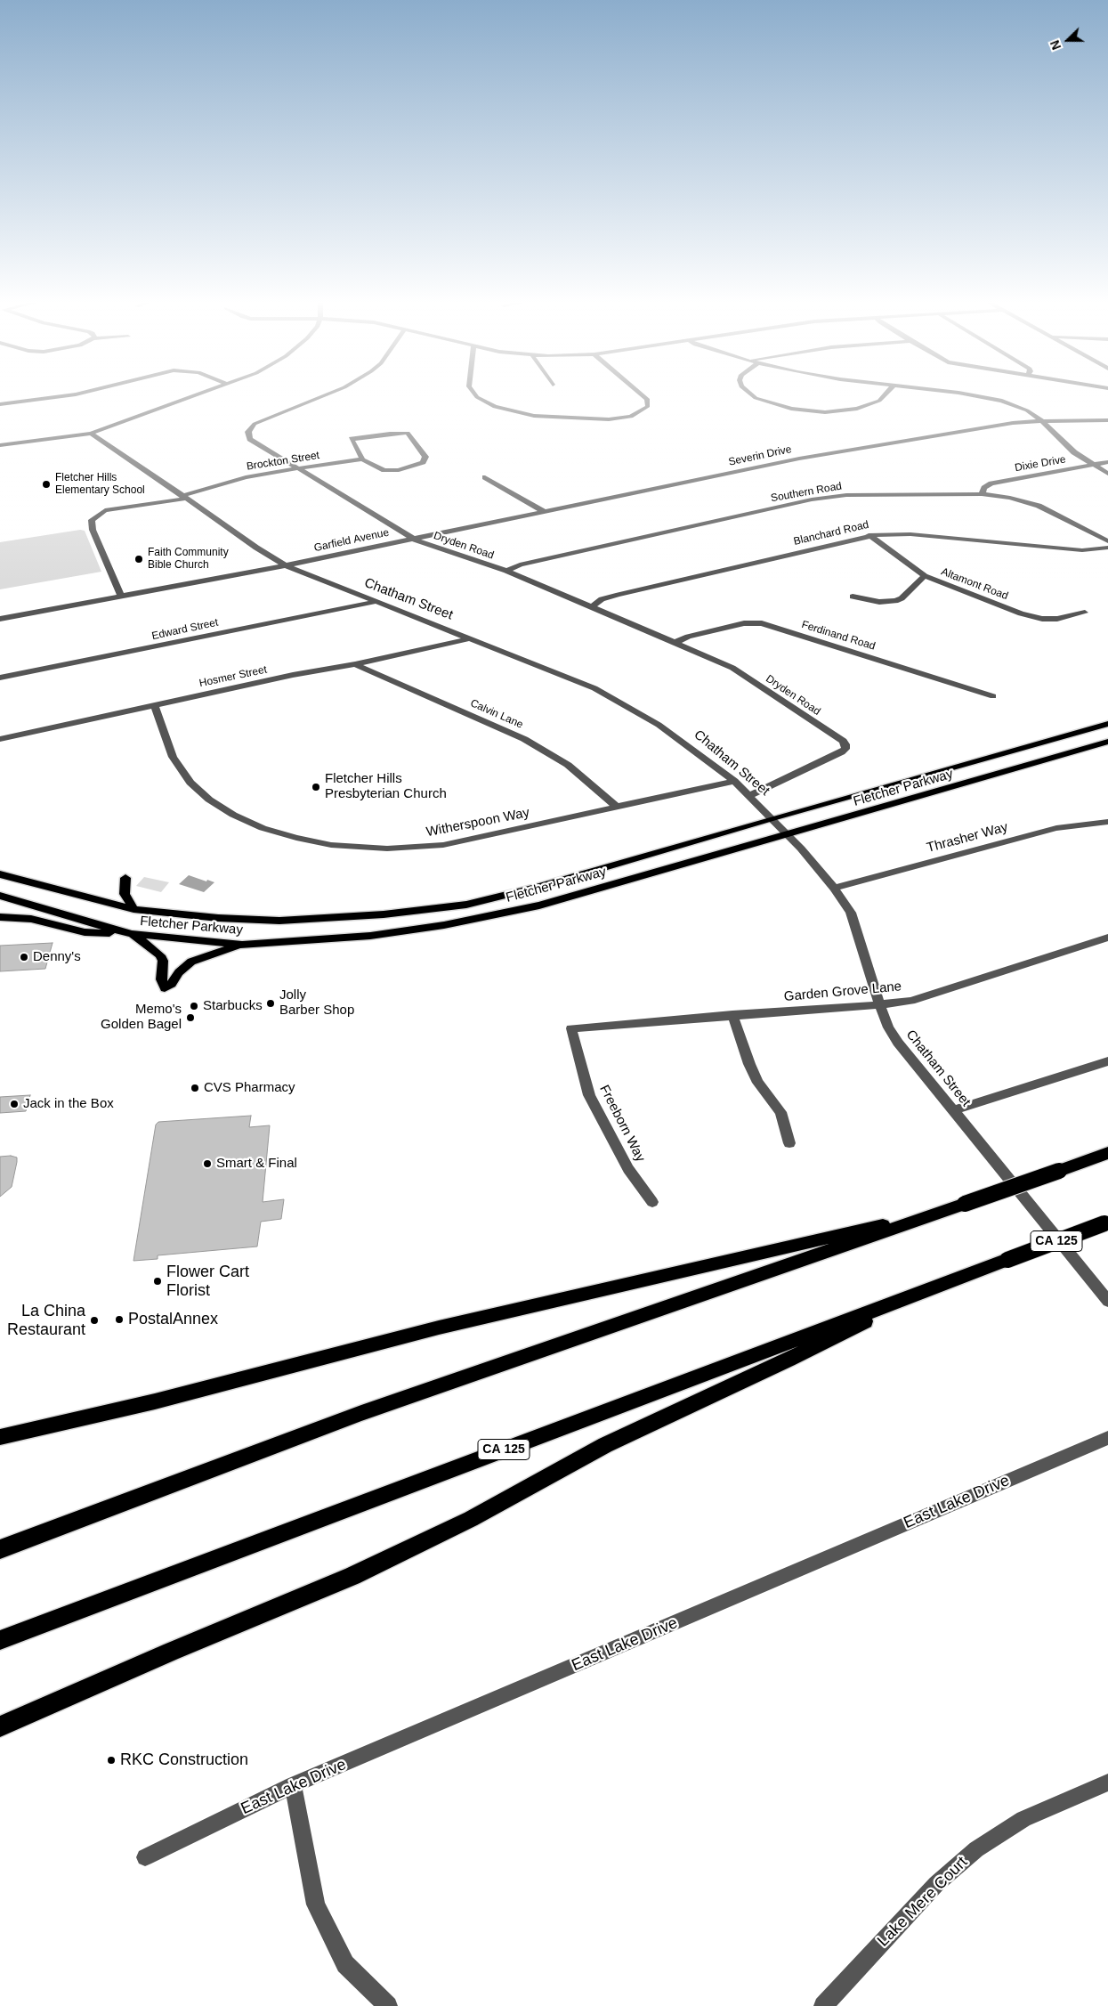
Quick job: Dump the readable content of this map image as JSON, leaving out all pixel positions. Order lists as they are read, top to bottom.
{
  "streets": {
    "highway": ["CA 125"],
    "main road": ["Fletcher Parkway"],
    "street": [
      "Severin Drive",
      "Brockton Street",
      "Dixie Drive",
      "Southern Road",
      "Blanchard Road",
      "Garfield Avenue",
      "Dryden Road",
      "Altamont Road",
      "Chatham Street",
      "Edward Street",
      "Ferdinand Road",
      "Hosmer Street",
      "Calvin Lane",
      "Witherspoon Way",
      "Thrasher Way",
      "Garden Grove Lane",
      "Freeborn Way",
      "East Lake Drive",
      "Lake Mere Court"
    ]
  },
  "crossings": [
    ["Severin Drive", "Garfield Avenue"],
    ["Brockton Street", "Garfield Avenue"],
    ["Brockton Street", "Dryden Road"],
    ["Brockton Street", "Chatham Street"],
    ["Dixie Drive", "Southern Road"],
    ["Southern Road", "Dryden Road"],
    ["Blanchard Road", "Dryden Road"],
    ["Blanchard Road", "Altamont Road"],
    ["Garfield Avenue", "Dryden Road"],
    ["Garfield Avenue", "Chatham Street"],
    ["Dryden Road", "Chatham Street"],
    ["Dryden Road", "Ferdinand Road"],
    ["Chatham Street", "Edward Street"],
    ["Chatham Street", "Hosmer Street"],
    ["Chatham Street", "Fletcher Parkway"],
    ["Chatham Street", "Witherspoon Way"],
    ["Chatham Street", "Thrasher Way"],
    ["Chatham Street", "Garden Grove Lane"],
    ["Hosmer Street", "Calvin Lane"],
    ["Hosmer Street", "Witherspoon Way"],
    ["Calvin Lane", "Witherspoon Way"],
    ["Garden Grove Lane", "Freeborn Way"]
  ],
  "places": [
    "Fletcher Hills Elementary School",
    "Faith Community Bible Church",
    "Fletcher Hills Presbyterian Church",
    "Denny's",
    "Jolly Barber Shop",
    "Starbucks",
    "Memo's Golden Bagel",
    "CVS Pharmacy",
    "Jack in the Box",
    "Smart & Final",
    "Flower Cart Florist",
    "PostalAnnex",
    "La China Restaurant",
    "RKC Construction"
  ],
  "north": "left"
}
